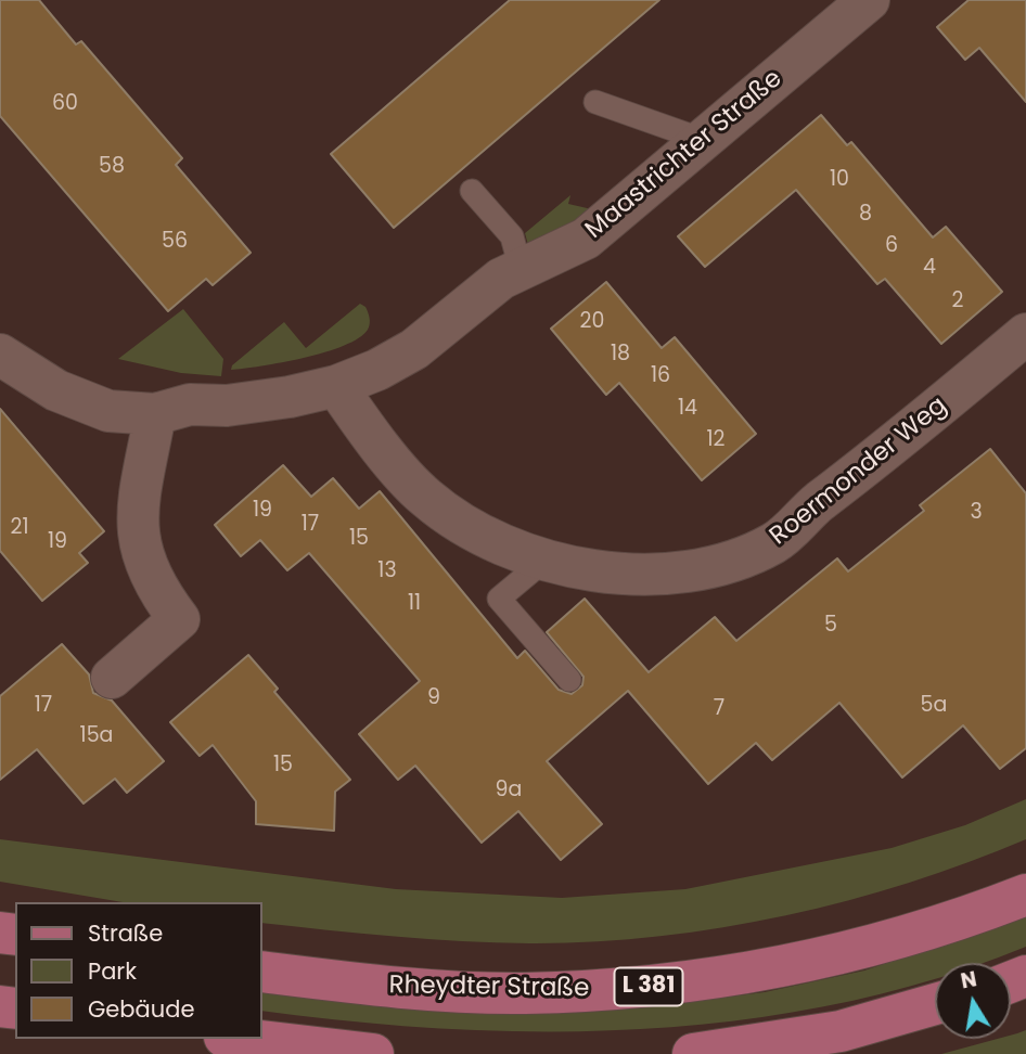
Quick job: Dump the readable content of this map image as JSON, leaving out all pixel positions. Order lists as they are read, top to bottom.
{
  "streets": {
    "main road": ["L 381", "Rheydter Straße"],
    "street": ["Maastrichter Straße", "Roermonder Weg"]
  },
  "crossings": [
    ["Maastrichter Straße", "Roermonder Weg"]
  ],
  "house_numbers": [
    "60",
    "58",
    "10",
    "8",
    "56",
    "6",
    "4",
    "2",
    "20",
    "18",
    "16",
    "14",
    "12",
    "19",
    "3",
    "17",
    "21",
    "15",
    "19",
    "13",
    "11",
    "5",
    "9",
    "17",
    "5a",
    "7",
    "15a",
    "15",
    "9a"
  ],
  "legend": ["Straße", "Park", "Gebäude"],
  "north": "top"
}
